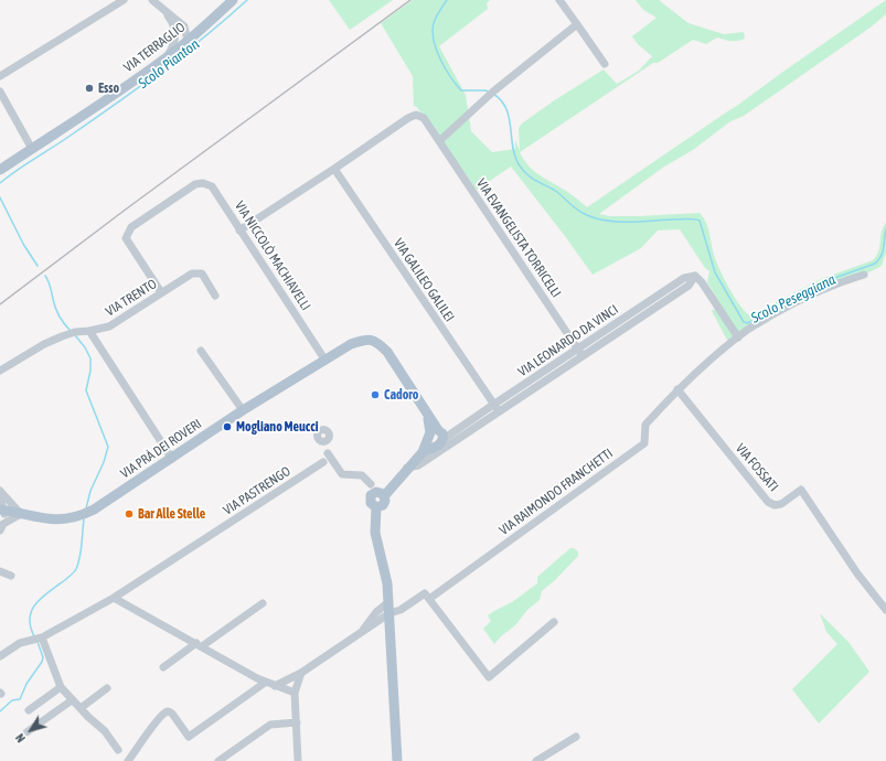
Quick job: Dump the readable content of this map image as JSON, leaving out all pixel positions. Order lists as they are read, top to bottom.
{
  "streets": {
    "main road": ["VIA TERRAGLIO", "VIA PRÀ DEI ROVERI"],
    "street": [
      "VIA EVANGELISTA TORRICELLI",
      "VIA NICCOLÒ MACHIAVELLI",
      "VIA GALILEO GALILEI",
      "VIA TRENTO",
      "VIA LEONARDO DA VINCI",
      "VIA FOSSATI",
      "VIA PASTRENGO",
      "VIA RAIMONDO FRANCHETTI"
    ]
  },
  "crossings": [
    ["VIA EVANGELISTA TORRICELLI", "VIA GALILEO GALILEI"],
    ["VIA EVANGELISTA TORRICELLI", "VIA LEONARDO DA VINCI"],
    ["VIA NICCOLÒ MACHIAVELLI", "VIA TRENTO"],
    ["VIA NICCOLÒ MACHIAVELLI", "VIA PRÀ DEI ROVERI"],
    ["VIA GALILEO GALILEI", "VIA LEONARDO DA VINCI"],
    ["VIA FOSSATI", "VIA RAIMONDO FRANCHETTI"]
  ],
  "water": ["Scolo Pianton", "Scolo Peseggiana"],
  "places": [
    "Esso",
    "Cadoro",
    "Mogliano Meucci",
    "Bar Alle Stelle"
  ],
  "north": "bottom left"
}
